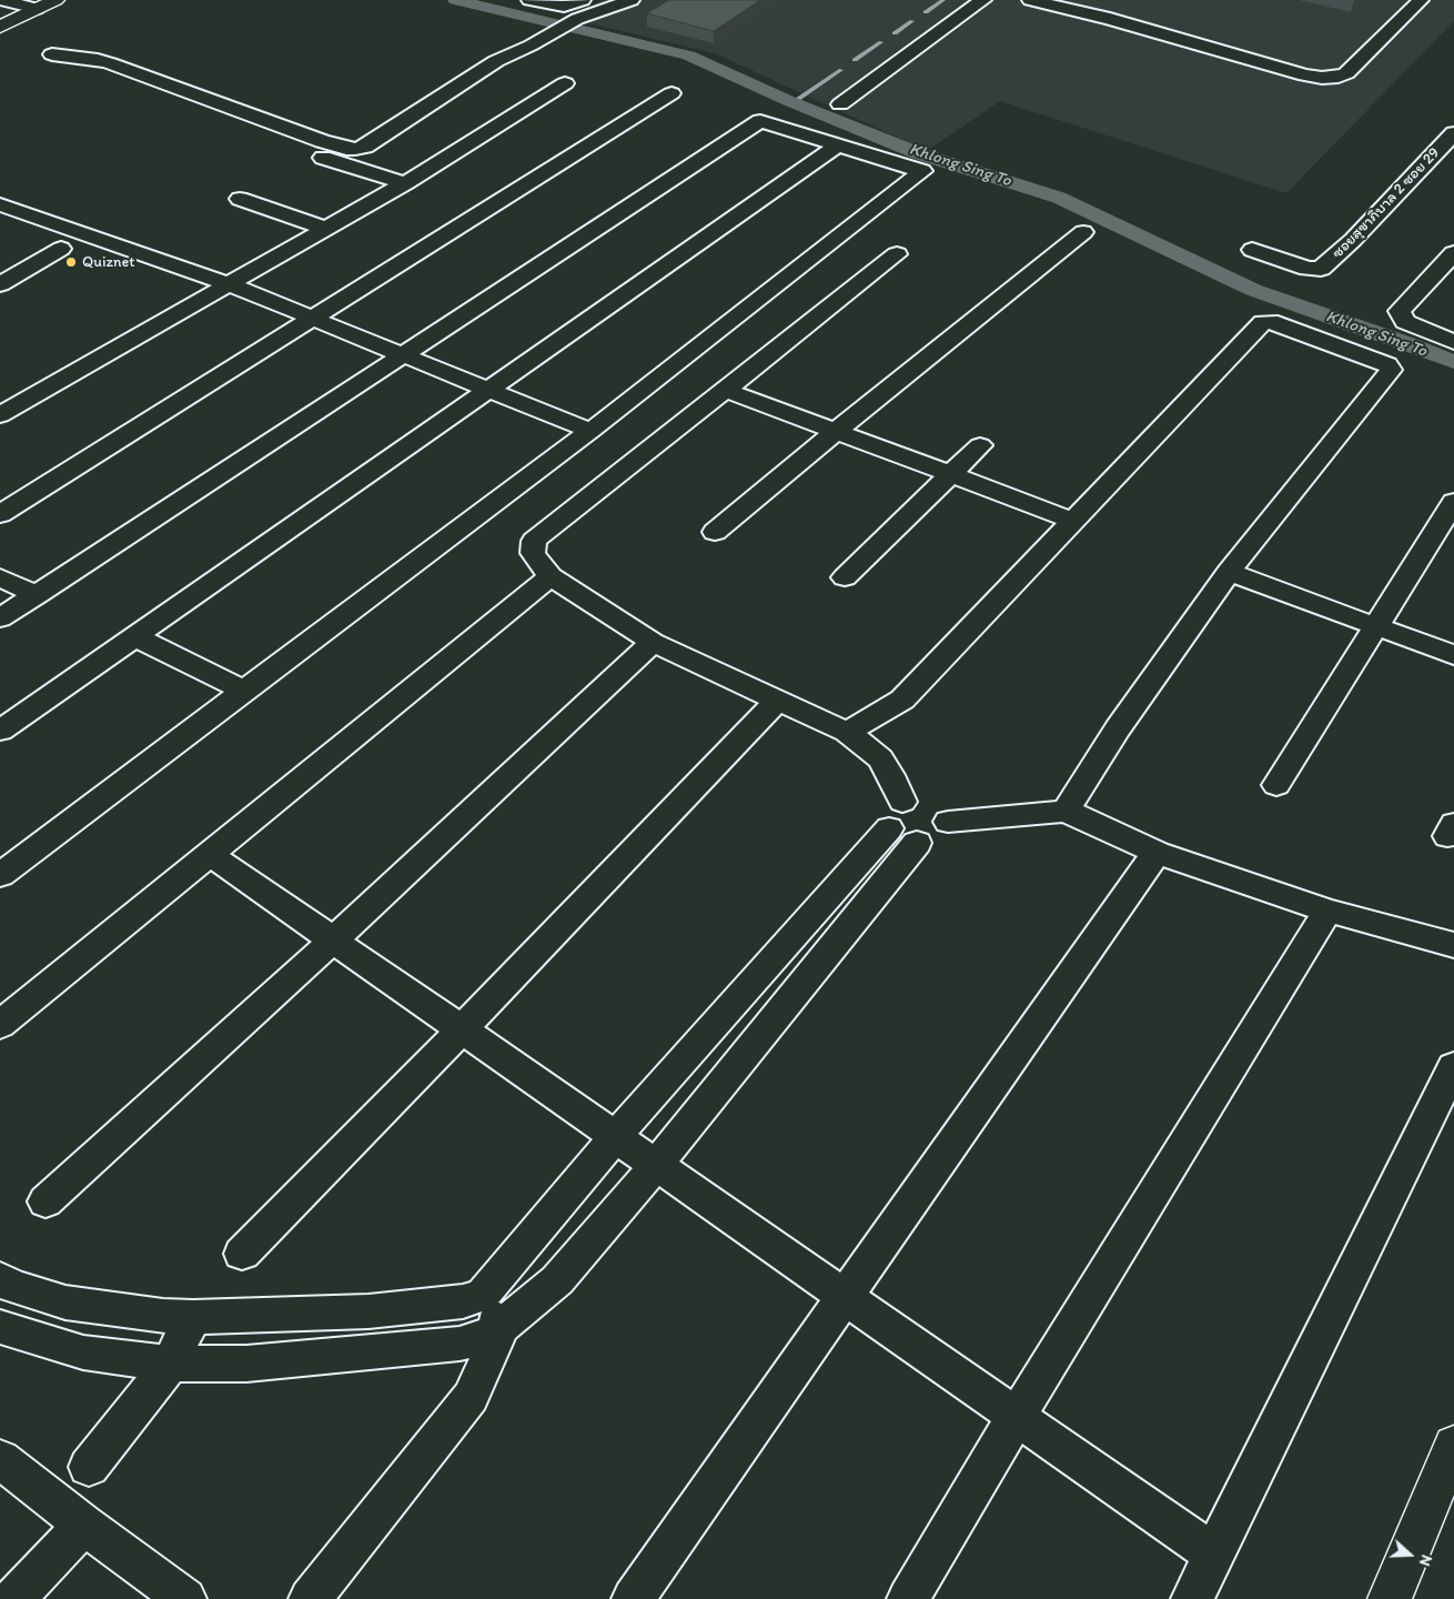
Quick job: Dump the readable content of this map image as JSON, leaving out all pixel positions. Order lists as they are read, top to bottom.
{
  "streets": {
    "street": ["ซอยสุขาภิบาล 2 ซอย 29"]
  },
  "water": ["Khlong Sing To"],
  "places": ["Quiznet"],
  "north": "right"
}
